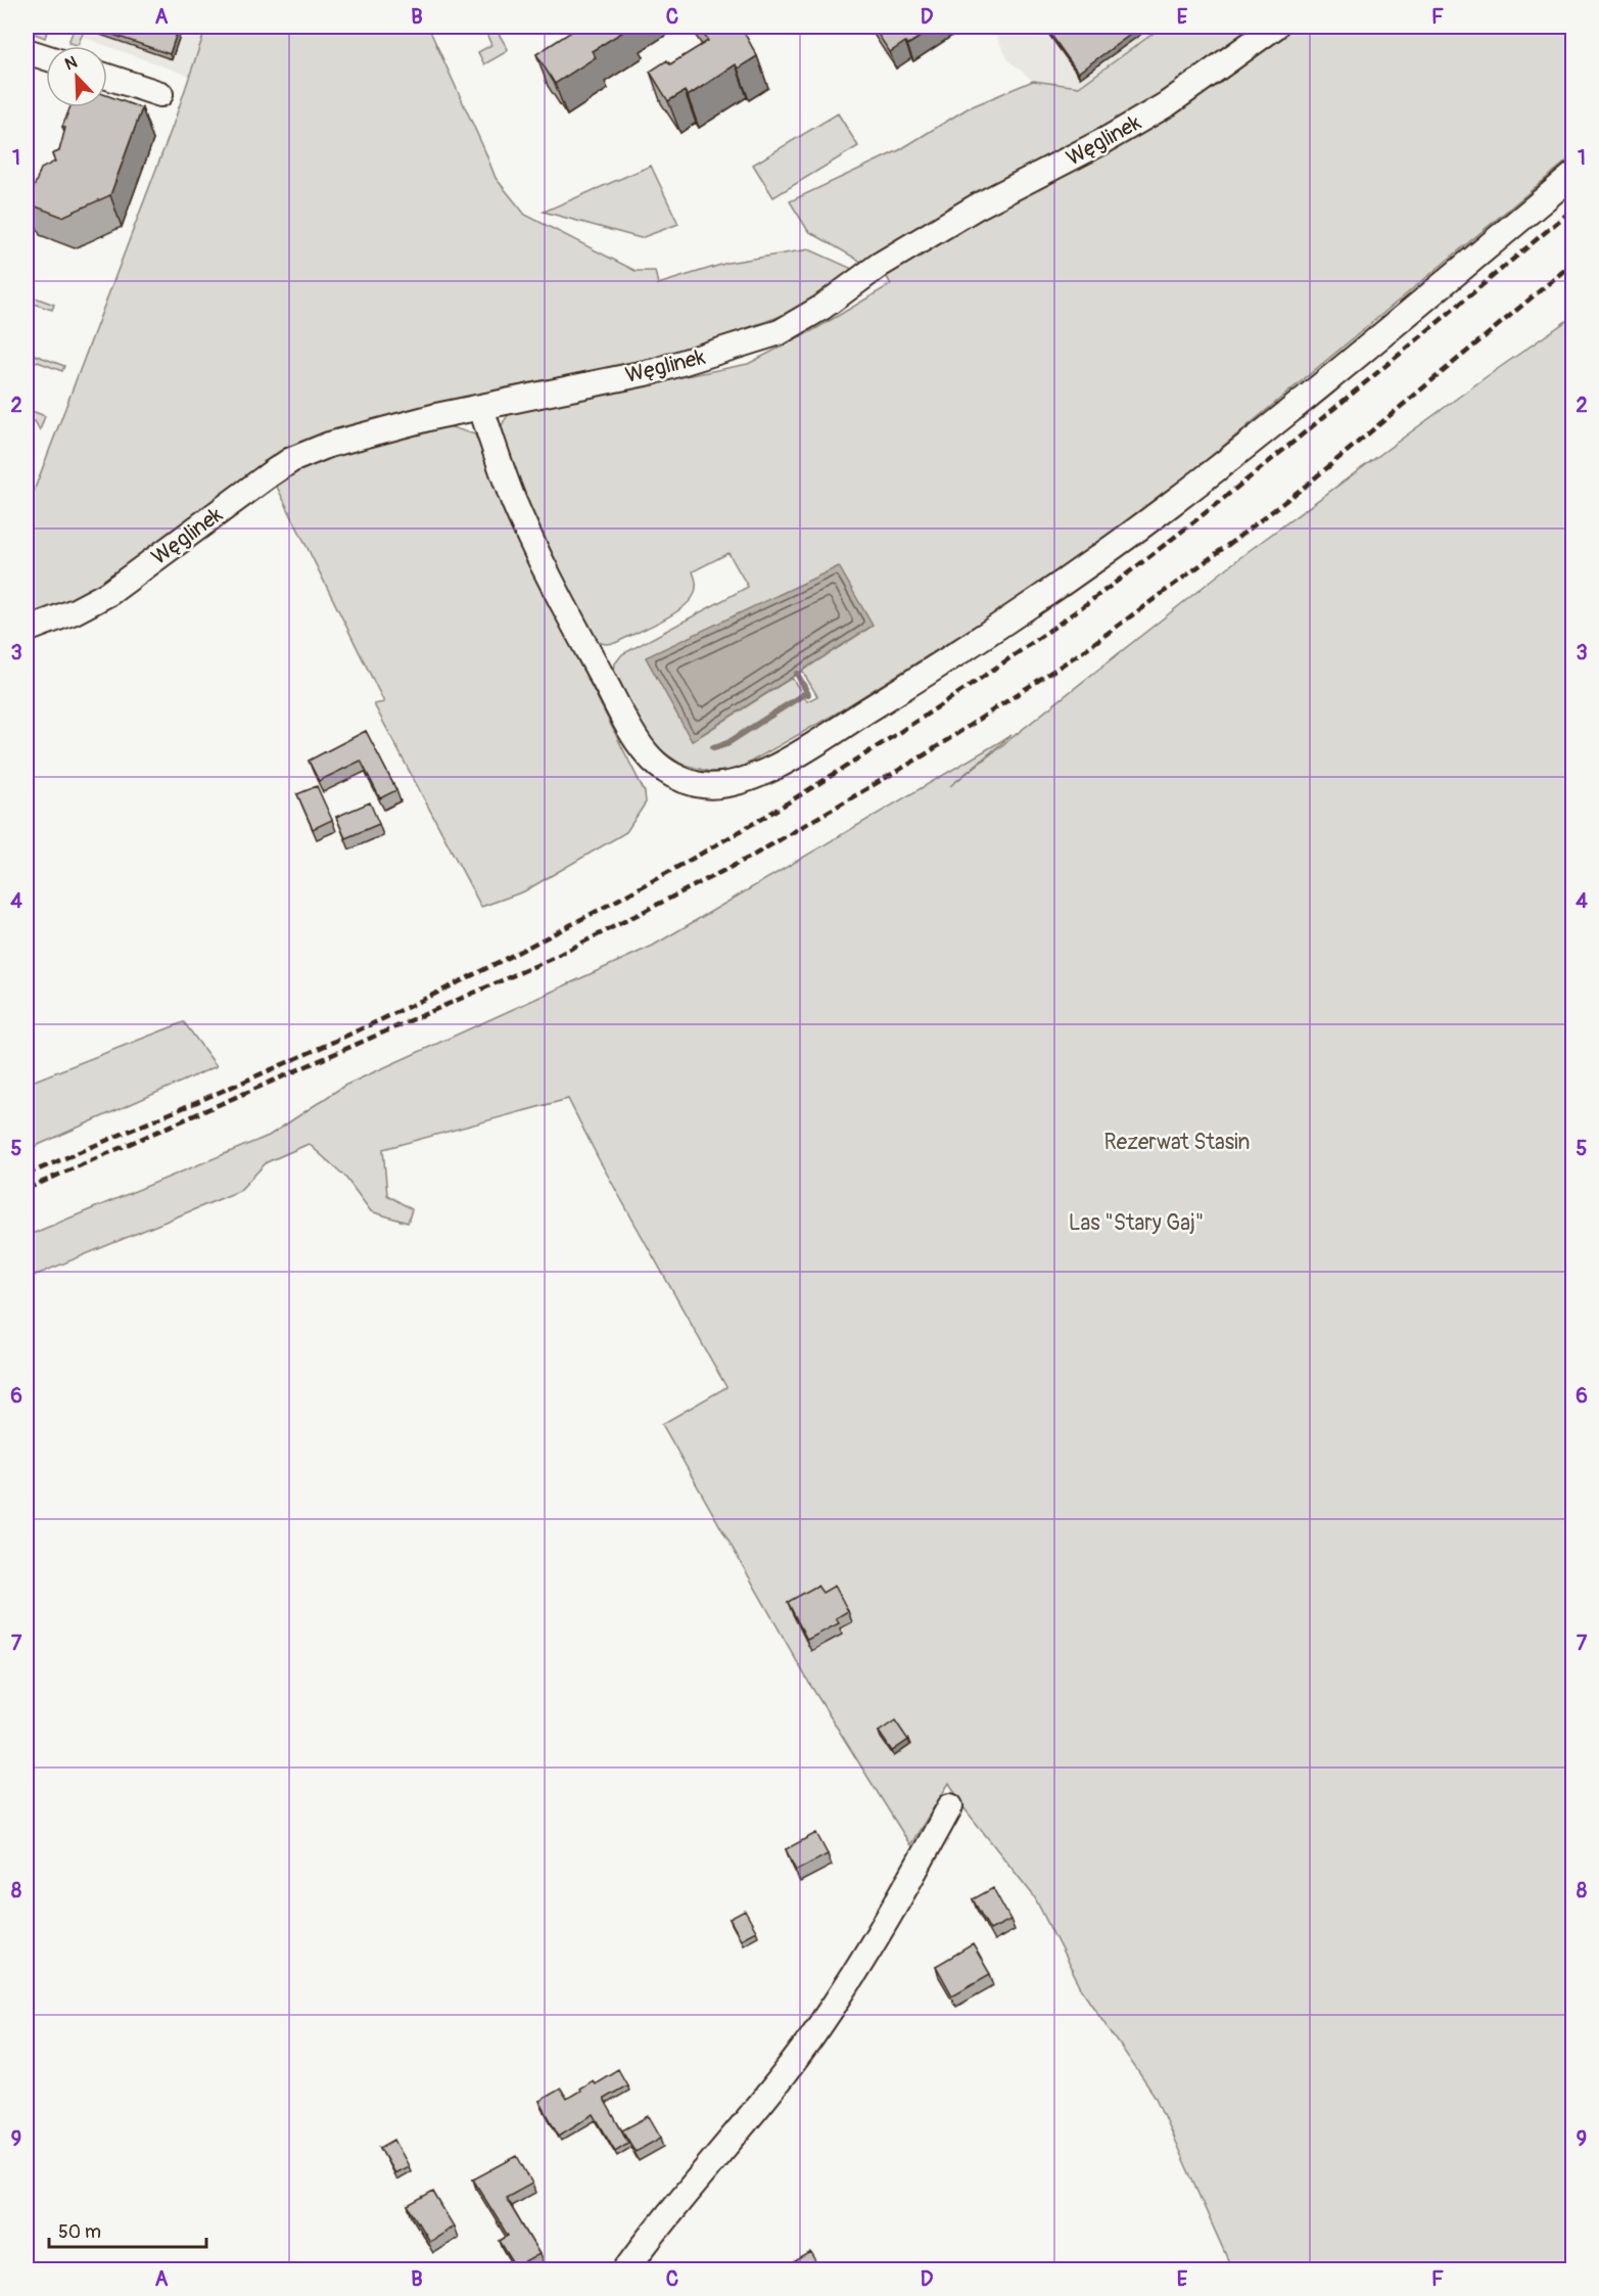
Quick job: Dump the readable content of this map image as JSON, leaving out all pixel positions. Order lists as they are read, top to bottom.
{
  "streets": {
    "street": ["Węglinek"]
  },
  "parks": ["Rezerwat Stasin", "Las \"Stary Gaj\""],
  "scale_bar": "50 m",
  "north": "top left",
  "grid": {
    "columns": [
      "A",
      "B",
      "C",
      "D",
      "E",
      "F"
    ],
    "rows": [
      "1",
      "2",
      "3",
      "4",
      "5",
      "6",
      "7",
      "8",
      "9"
    ]
  }
}
